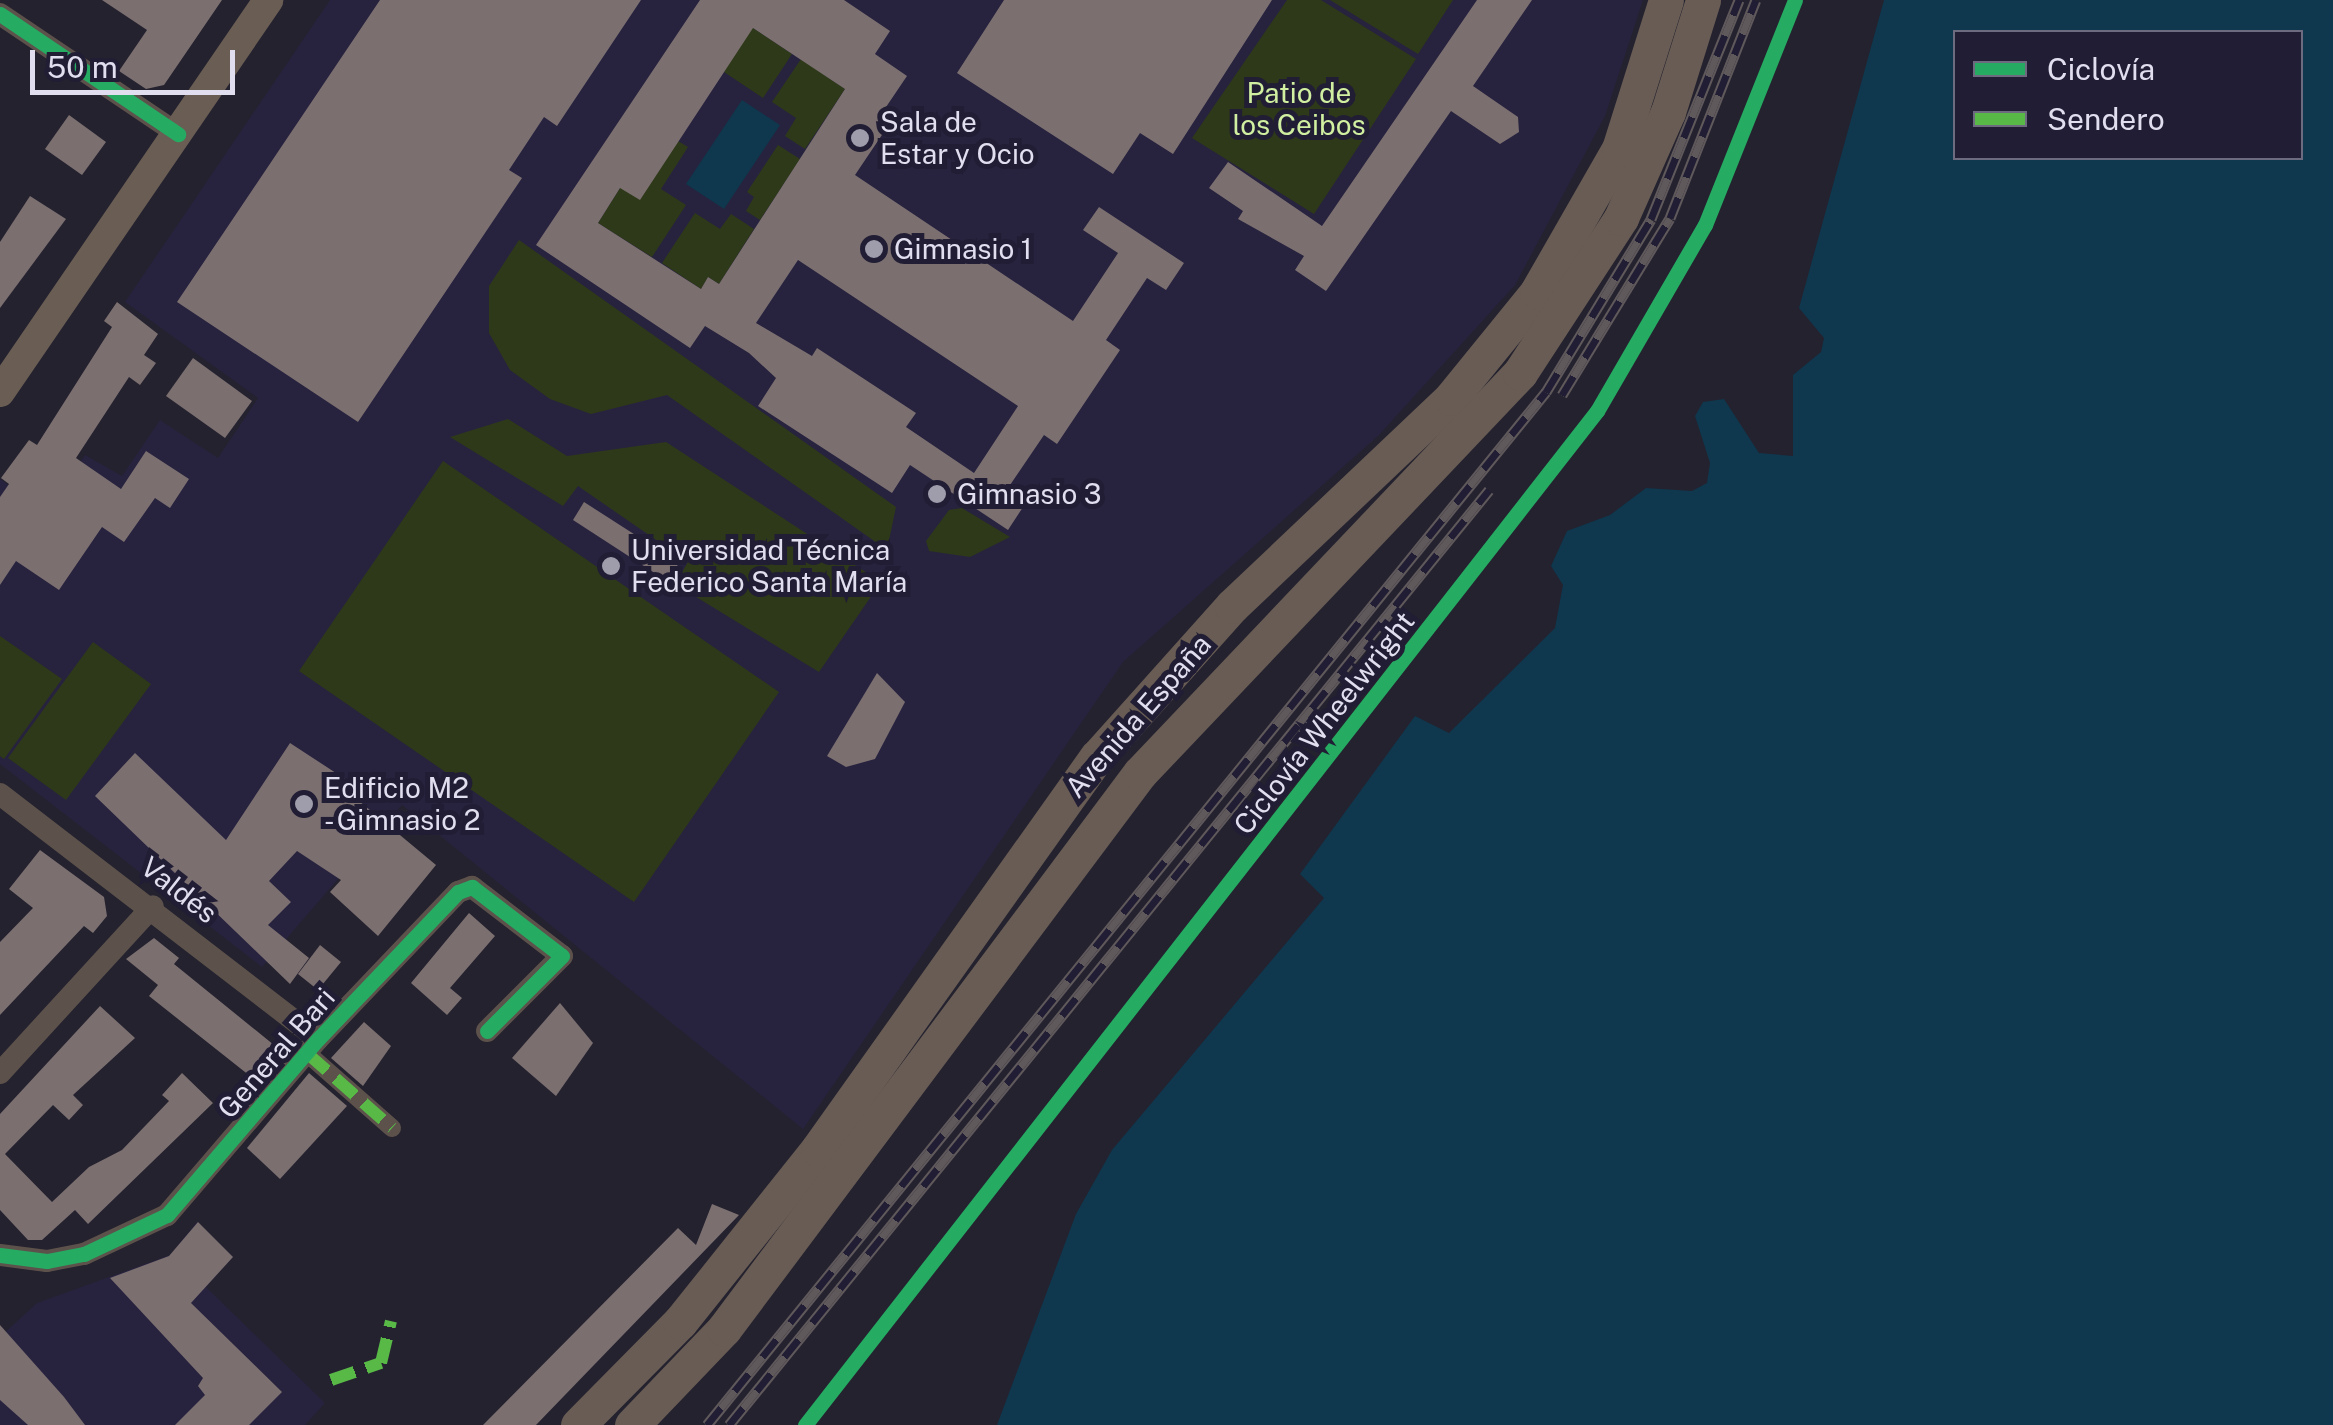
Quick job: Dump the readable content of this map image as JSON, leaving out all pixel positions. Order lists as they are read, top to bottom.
{
  "streets": {
    "main road": ["Avenida España"],
    "street": ["Valdés", "General Bari"],
    "cycle path": ["Ciclovía Wheelwright"]
  },
  "crossings": [
    ["Valdés", "General Bari"]
  ],
  "parks": ["Patio de los Ceibos"],
  "places": [
    "Sala de Estar y Ocio",
    "Gimnasio 1",
    "Gimnasio 3",
    "Universidad Técnica Federico Santa María",
    "Edificio M2 - Gimnasio 2"
  ],
  "legend": ["Ciclovía", "Sendero"],
  "scale_bar": "50 m"
}
